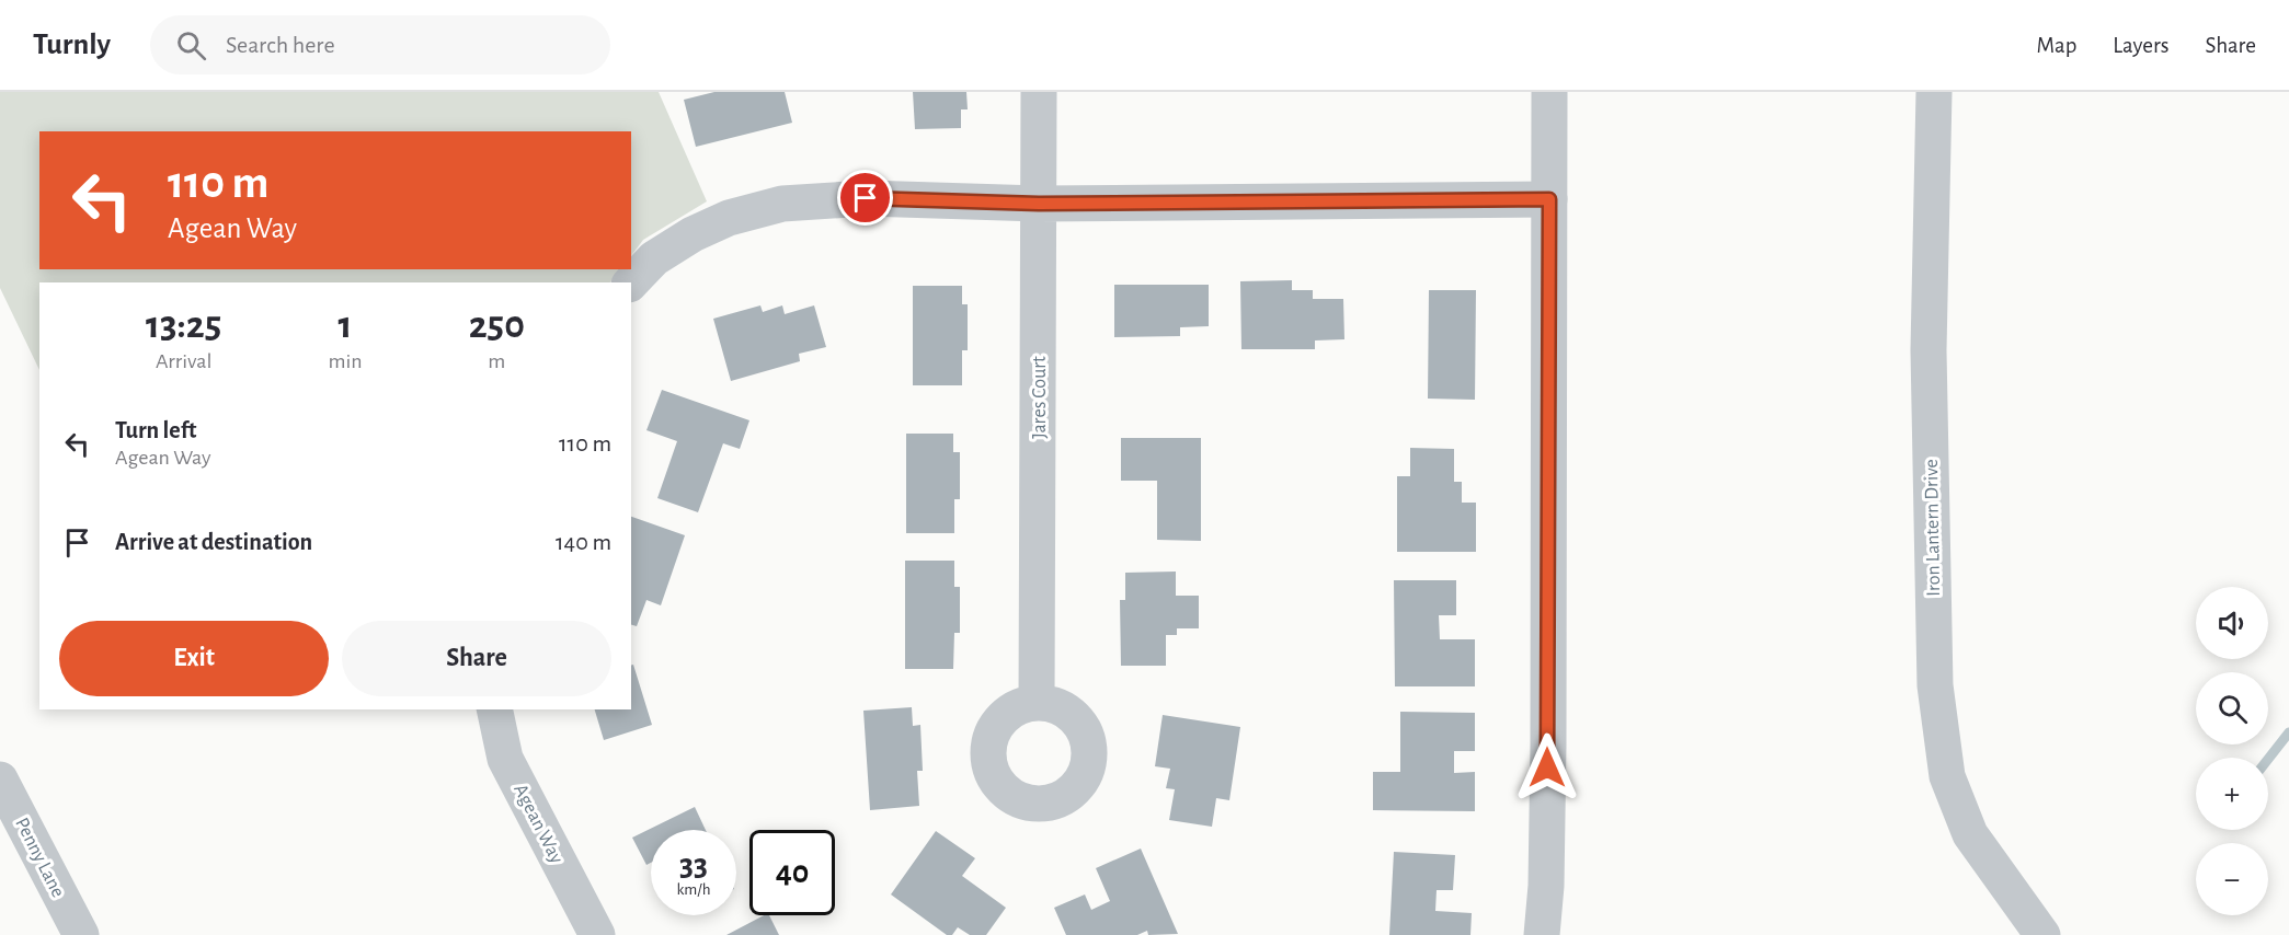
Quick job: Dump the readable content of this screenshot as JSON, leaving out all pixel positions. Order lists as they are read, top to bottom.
{
  "streets": {
    "street": [
      "Jares Court",
      "Iron Lantern Drive",
      "Agean Way",
      "Penny Lane"
    ]
  },
  "page": {
    "header": "Turnly",
    "search": "Search here",
    "nav": ["Map", "Layers", "Share"],
    "turn": ["110 m", "Agean Way"],
    "eta": [
      "13:25",
      "Arrival",
      "1",
      "min",
      "250",
      "m"
    ],
    "list": [
      {
        "name": "Turn left",
        "note": "Agean Way",
        "value": "110 m"
      },
      {
        "name": "Arrive at destination",
        "value": "140 m"
      }
    ],
    "map_buttons": ["+", "−"],
    "buttons": ["Exit", "Share"],
    "speed": "33 km/h",
    "limit": "40"
  }
}
